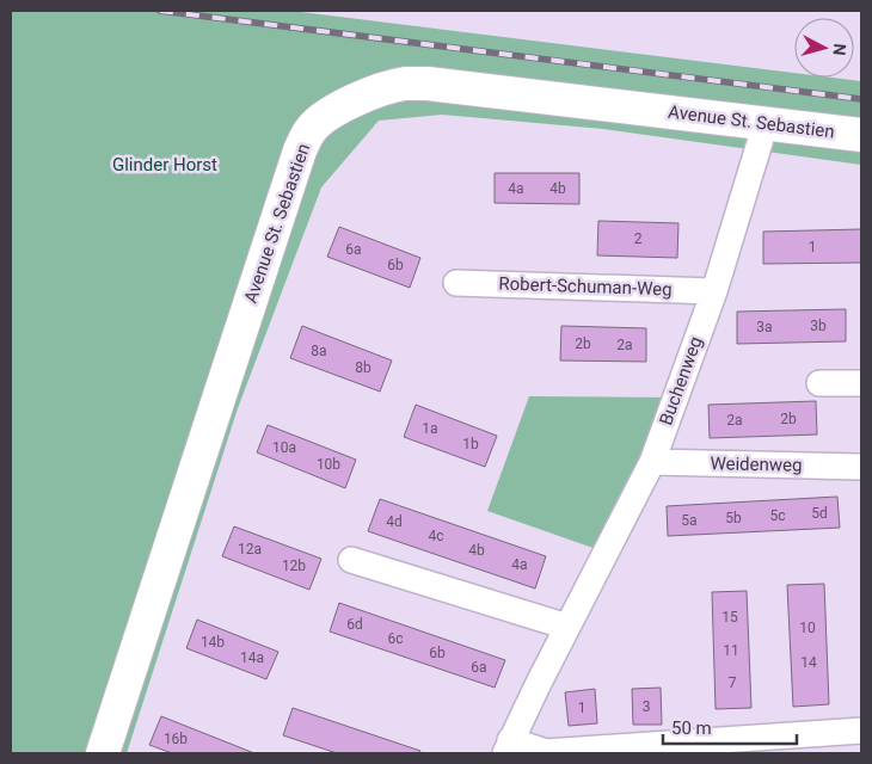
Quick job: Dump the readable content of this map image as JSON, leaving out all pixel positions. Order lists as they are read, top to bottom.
{
  "streets": {
    "main road": ["Avenue St. Sebastien"],
    "street": ["Robert-Schuman-Weg", "Buchenweg", "Weidenweg"]
  },
  "crossings": [
    ["Avenue St. Sebastien", "Buchenweg"],
    ["Robert-Schuman-Weg", "Buchenweg"],
    ["Buchenweg", "Weidenweg"]
  ],
  "parks": ["Glinder Horst"],
  "house_numbers": [
    "4a",
    "4b",
    "2",
    "1",
    "6a",
    "6b",
    "3b",
    "3a",
    "2b",
    "2a",
    "8a",
    "8b",
    "2b",
    "2a",
    "1a",
    "1b",
    "10a",
    "10b",
    "5d",
    "5c",
    "5b",
    "5a",
    "4d",
    "4c",
    "12a",
    "4b",
    "4a",
    "12b",
    "15",
    "6d",
    "10",
    "6c",
    "14b",
    "11",
    "6b",
    "14a",
    "14",
    "6a",
    "7",
    "3",
    "1",
    "16b"
  ],
  "scale_bar": "50 m",
  "north": "right"
}
